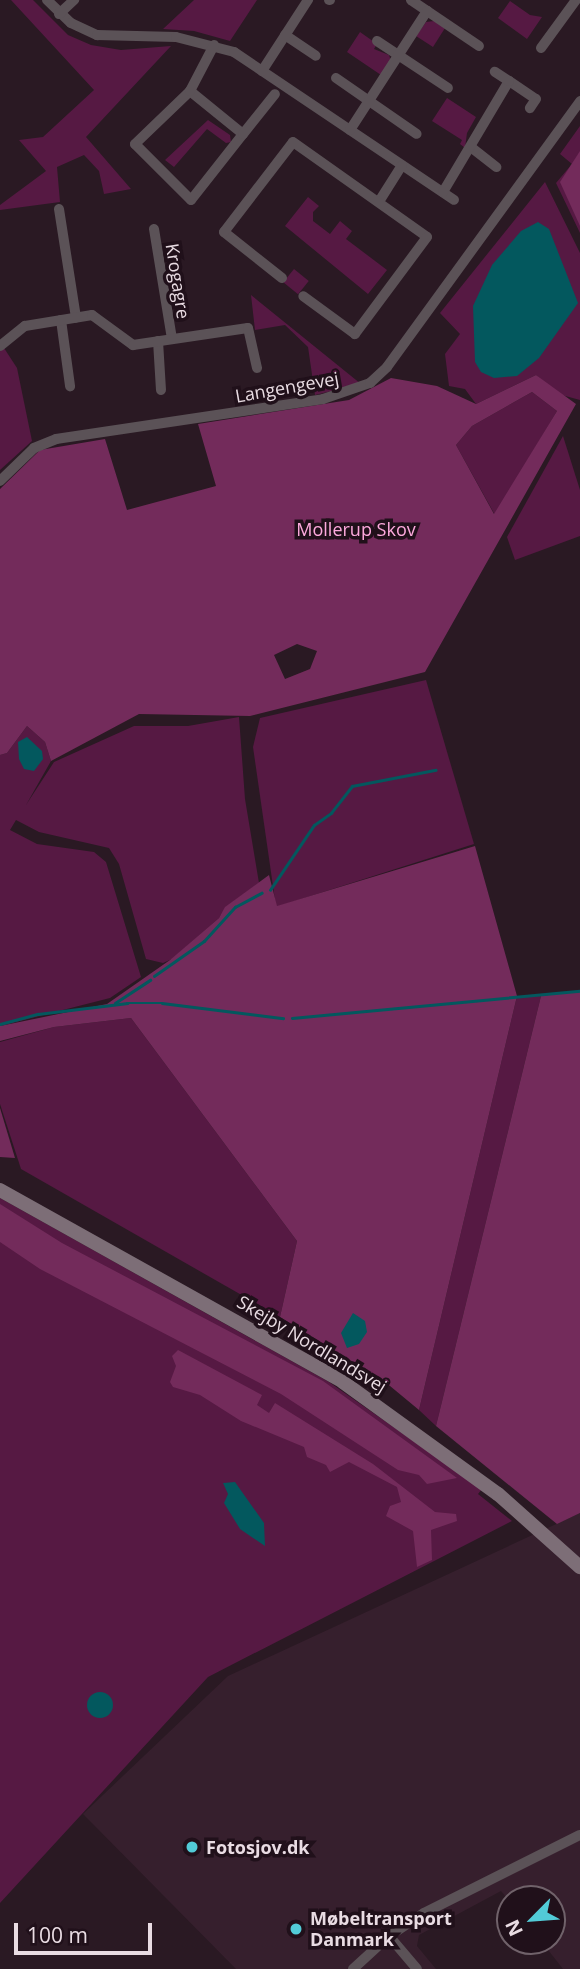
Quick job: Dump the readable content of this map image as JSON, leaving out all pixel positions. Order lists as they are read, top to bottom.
{
  "streets": {
    "street": ["Krogagre", "Langengevej", "Skejby Nordlandsvej"]
  },
  "parks": ["Mollerup Skov"],
  "places": ["Fotosjov.dk", "Møbeltransport Danmark"],
  "scale_bar": "100 m",
  "north": "bottom left"
}
